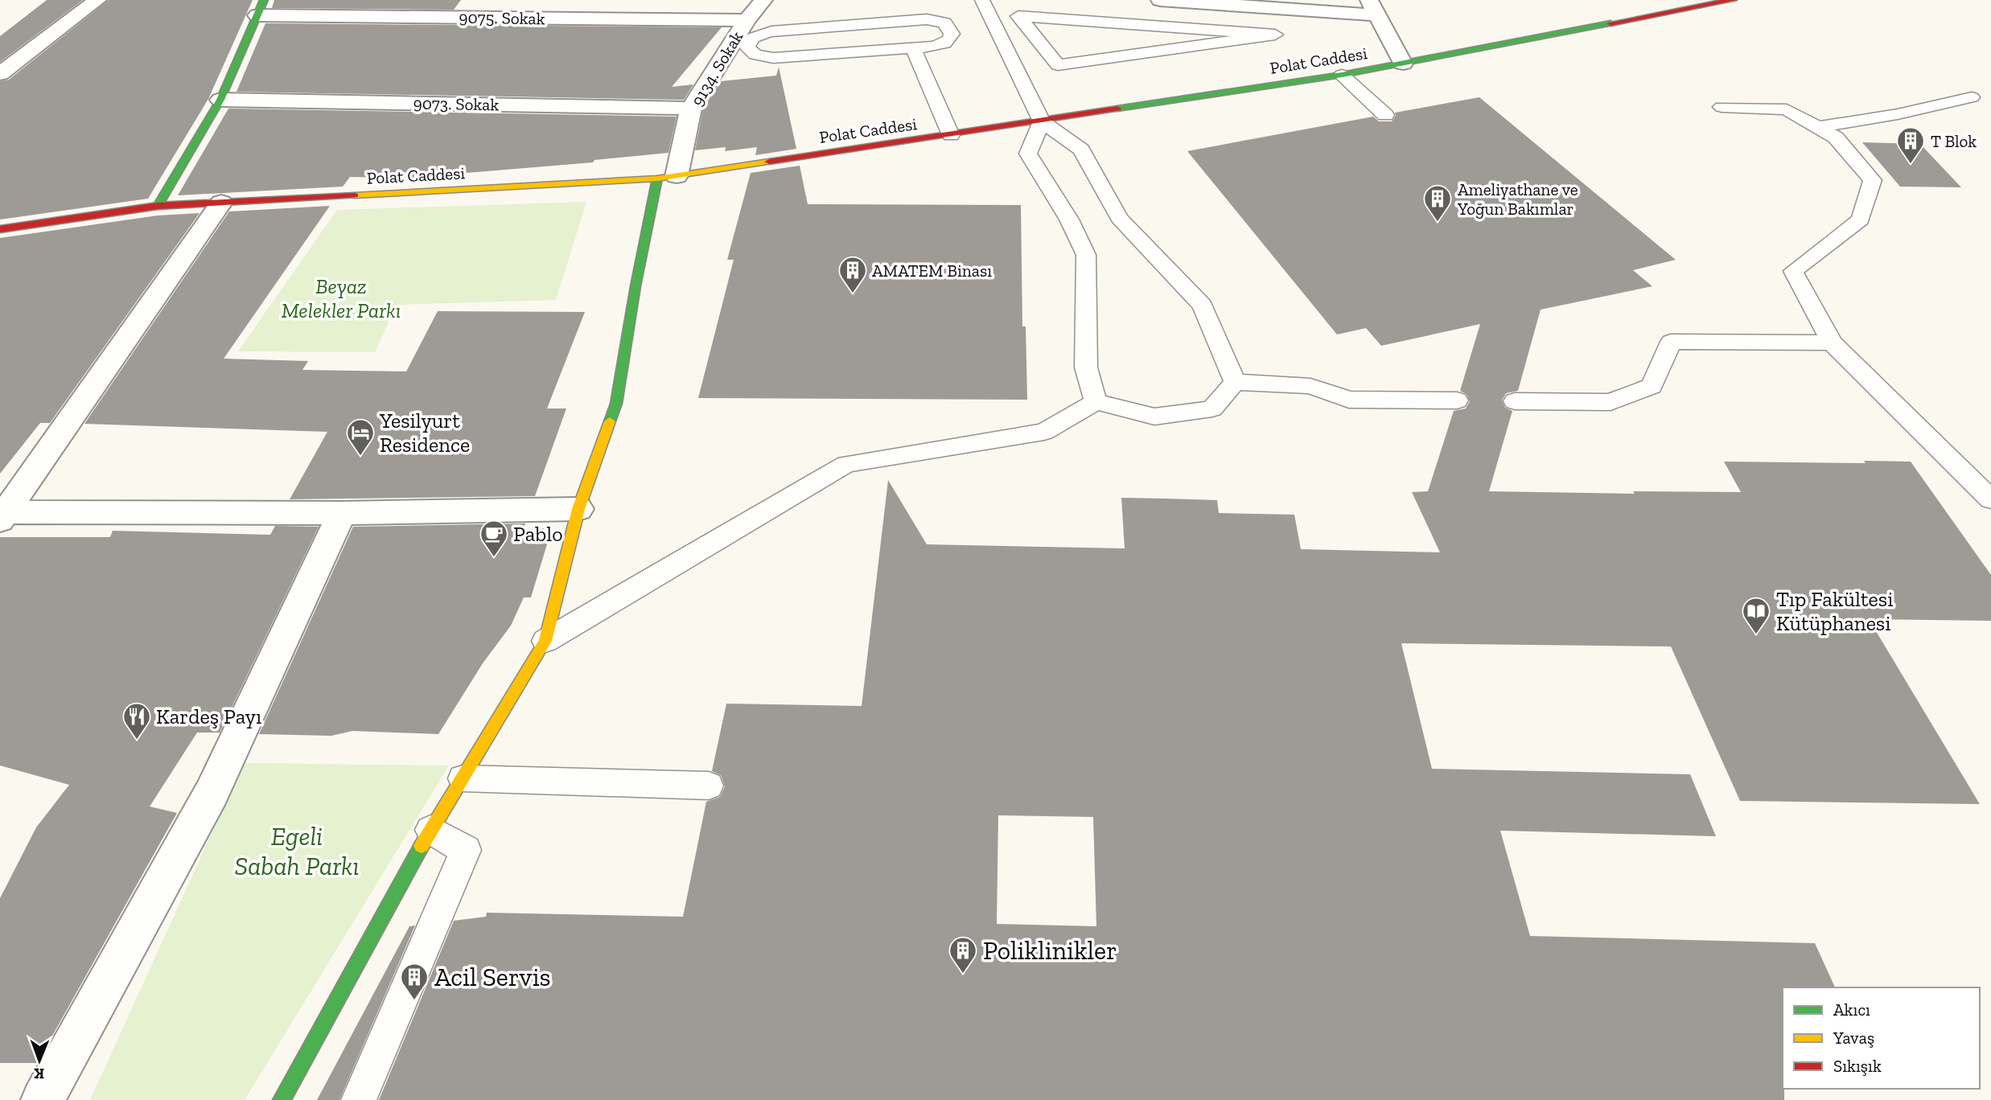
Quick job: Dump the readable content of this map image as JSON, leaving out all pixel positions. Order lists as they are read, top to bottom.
{
  "streets": {
    "main road": ["Polat Caddesi"],
    "street": ["9075. Sokak", "9134. Sokak", "9073. Sokak"]
  },
  "crossings": [
    ["9075. Sokak", "9134. Sokak"],
    ["Polat Caddesi", "9134. Sokak"],
    ["9134. Sokak", "9073. Sokak"]
  ],
  "parks": ["Beyaz Melekler Parkı", "Egeli Sabah Parkı"],
  "places": {
    "building": [
      "T Blok",
      "Ameliyathane ve Yoğun Bakımlar",
      "AMATEM Binası",
      "Poliklinikler",
      "Acil Servis"
    ],
    "hotel": ["Yesilyurt Residence"],
    "cafe": ["Pablo"],
    "library": ["Tıp Fakültesi Kütüphanesi"],
    "restaurant": ["Kardeş Payı"]
  },
  "legend": ["Akıcı", "Yavaş", "Sıkışık"],
  "north": "bottom"
}
